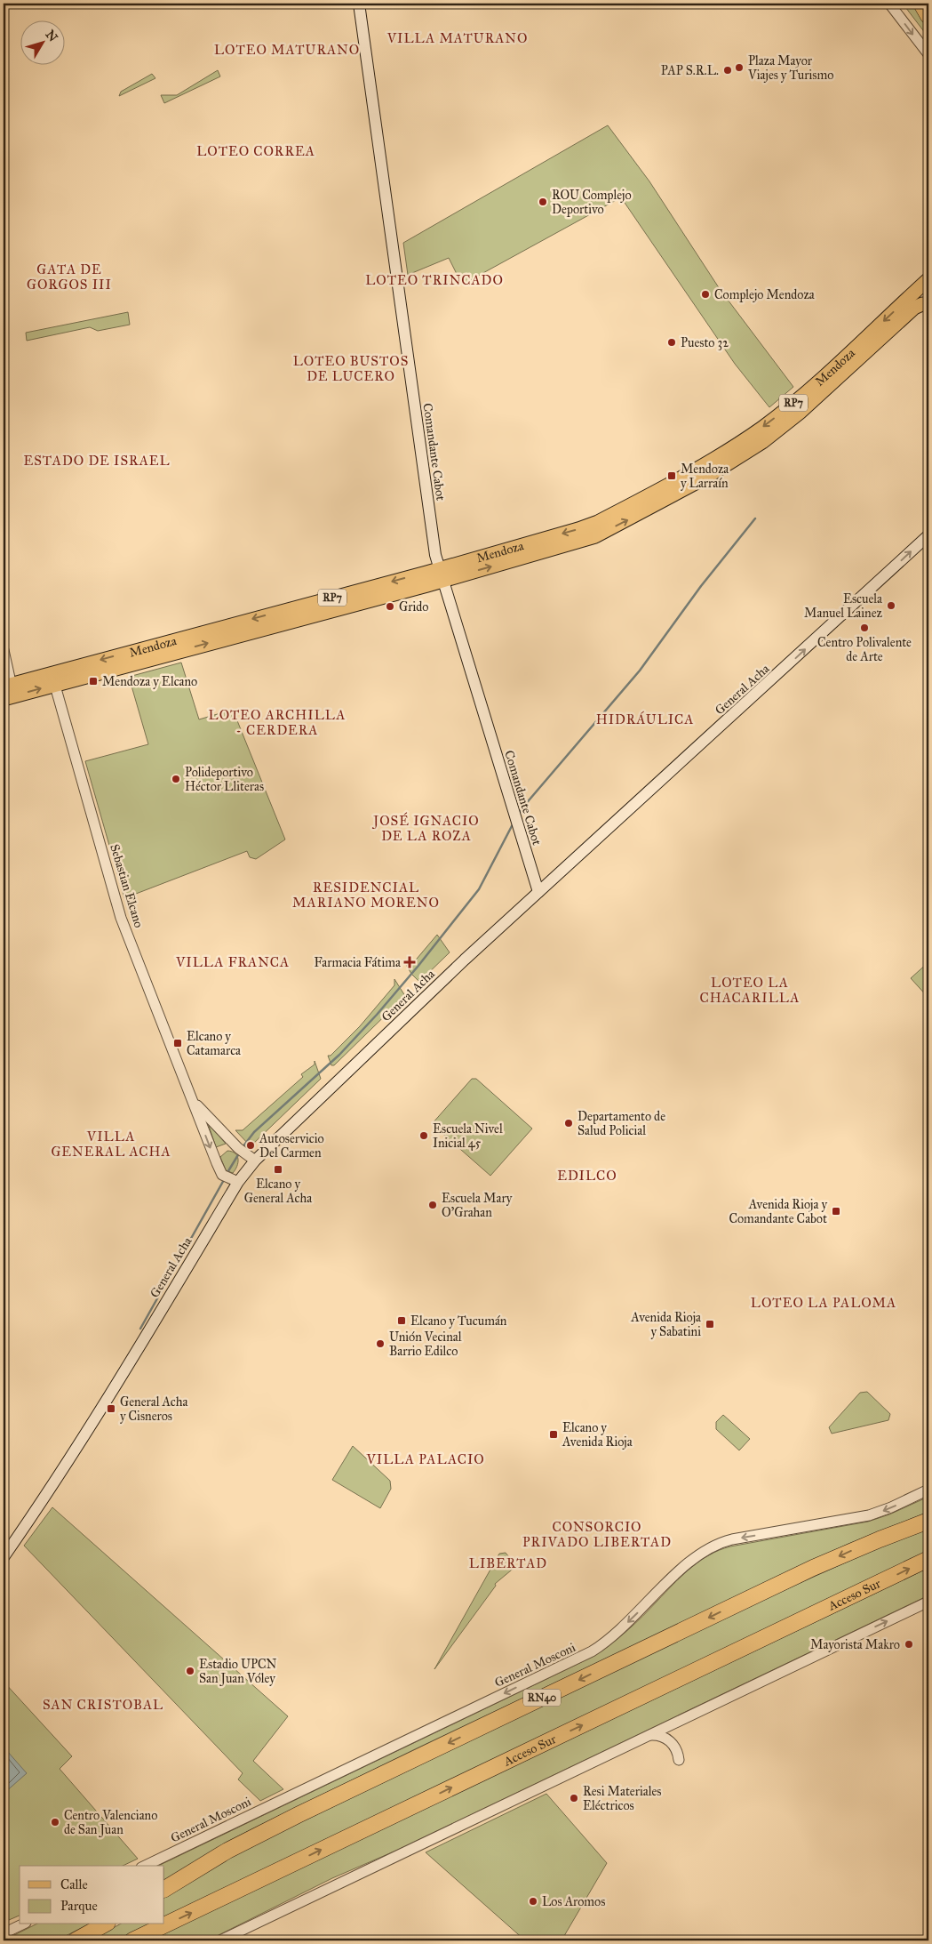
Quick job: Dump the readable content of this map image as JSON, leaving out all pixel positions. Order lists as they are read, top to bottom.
{
  "streets": {
    "highway": ["Acceso Sur", "RN40"],
    "main road": [
      "Mendoza",
      "RP7",
      "Comandante Cabot",
      "General Acha"
    ],
    "street": ["Sebastian Elcano", "General Mosconi"]
  },
  "crossings": [
    ["Mendoza", "Comandante Cabot"],
    ["Mendoza", "Sebastian Elcano"],
    ["Comandante Cabot", "General Acha"],
    ["General Acha", "Sebastian Elcano"]
  ],
  "one_way": ["General Acha", "General Mosconi"],
  "districts": [
    "VILLA MATURANO",
    "LOTEO MATURANO",
    "LOTEO CORREA",
    "GATA DE GORGOS III",
    "LOTEO TRINCADO",
    "LOTEO BUSTOS DE LUCERO",
    "ESTADO DE ISRAEL",
    "LOTEO ARCHILLA - CERDERA",
    "HIDRÁULICA",
    "JOSÉ IGNACIO DE LA ROZA",
    "RESIDENCIAL MARIANO MORENO",
    "VILLA FRANCA",
    "LOTEO LA CHACARILLA",
    "VILLA GENERAL ACHA",
    "EDILCO",
    "LOTEO LA PALOMA",
    "VILLA PALACIO",
    "CONSORCIO PRIVADO LIBERTAD",
    "LIBERTAD",
    "SAN CRISTOBAL"
  ],
  "places": {
    "other": [
      "Plaza Mayor Viajes y Turismo",
      "PAP S.R.L.",
      "ROU Complejo Deportivo",
      "Complejo Mendoza",
      "Puesto 32",
      "Escuela Manuel Lainez",
      "Grido",
      "Centro Polivalente de Arte",
      "Polideportivo Héctor Lliteras",
      "Departamento de Salud Policial",
      "Escuela Nivel Inicial 45",
      "Autoservicio Del Carmen",
      "Escuela Mary O'Grahan",
      "Unión Vecinal Barrio Edilco",
      "Mayorista Makro",
      "Estadio UPCN San Juan Vóley",
      "Resi Materiales Eléctricos",
      "Centro Valenciano de San Juan",
      "Los Aromos"
    ],
    "transit": [
      "Mendoza y Larraín",
      "Mendoza y Elcano",
      "Elcano y Catamarca",
      "Elcano y General Acha",
      "Avenida Rioja y Comandante Cabot",
      "Elcano y Tucumán",
      "Avenida Rioja y Sabatini",
      "General Acha y Cisneros",
      "Elcano y Avenida Rioja"
    ],
    "health": ["Farmacia Fátima"]
  },
  "legend": ["Calle", "Parque"],
  "north": "top right"
}
